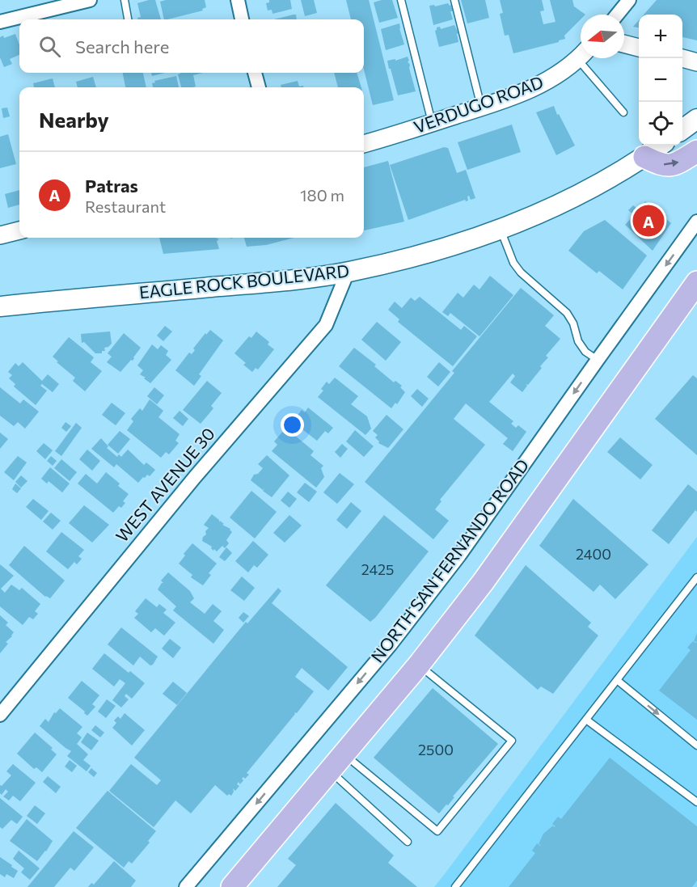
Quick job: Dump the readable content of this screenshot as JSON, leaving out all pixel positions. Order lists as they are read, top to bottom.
{
  "streets": {
    "main road": ["EAGLE ROCK BOULEVARD", "NORTH SAN FERNANDO ROAD"],
    "street": ["VERDUGO ROAD", "WEST AVENUE 30"]
  },
  "crossings": [
    ["EAGLE ROCK BOULEVARD", "WEST AVENUE 30"]
  ],
  "one_way": ["NORTH SAN FERNANDO ROAD"],
  "house_numbers": ["2400", "2425", "2500"],
  "north": "left",
  "page": {
    "map_buttons": ["+", "−"],
    "search": "Search here",
    "heading": "Nearby",
    "list": [
      {
        "mark": "A",
        "name": "Patras",
        "note": "Restaurant",
        "value": "180 m"
      }
    ],
    "pins": "A"
  }
}
